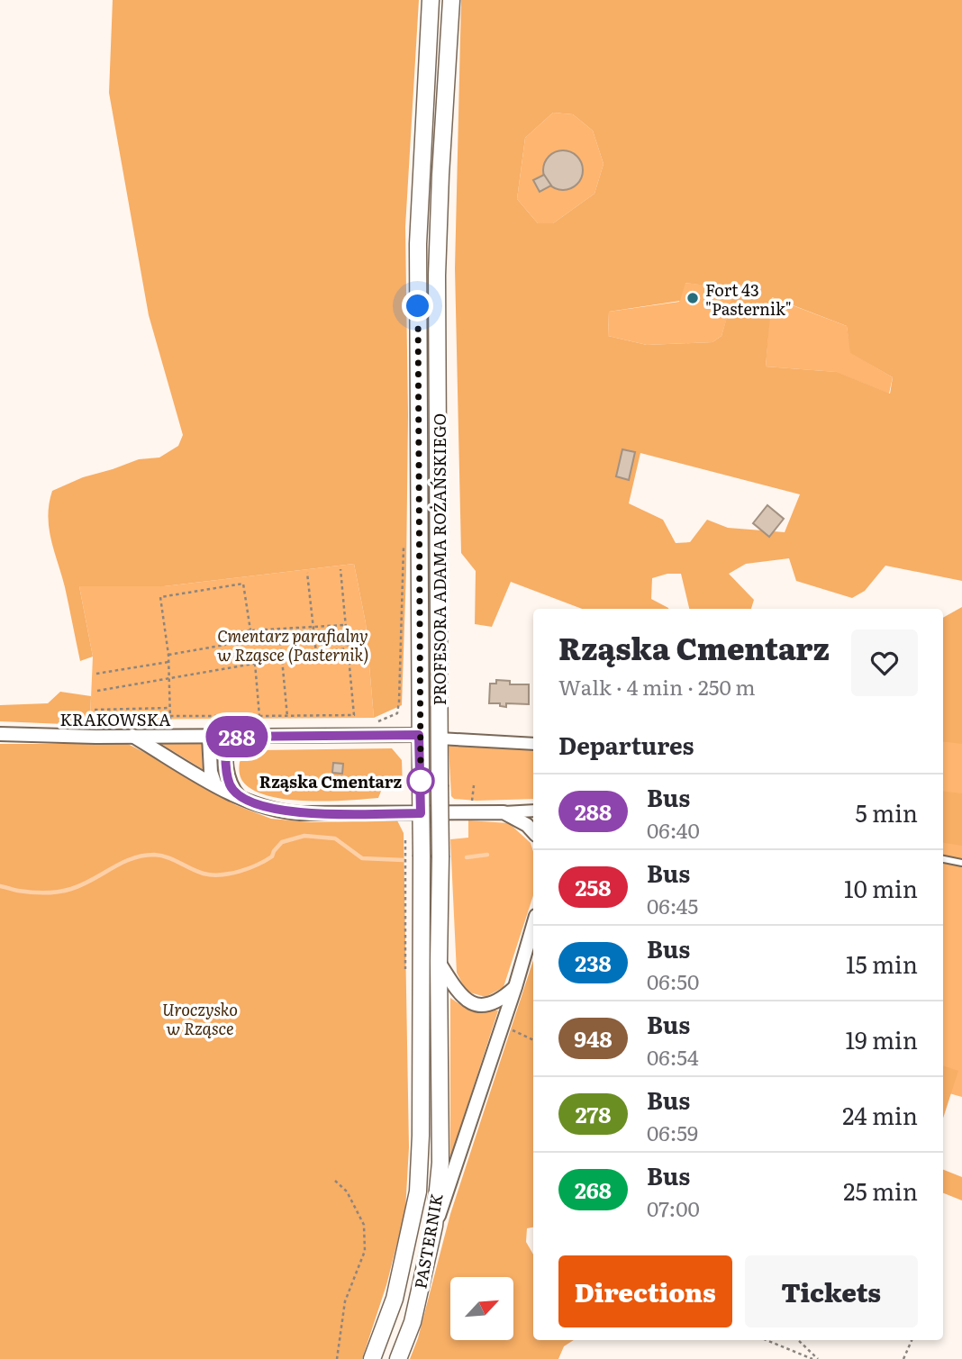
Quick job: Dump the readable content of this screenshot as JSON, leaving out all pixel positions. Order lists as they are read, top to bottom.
{
  "streets": {
    "main road": ["PROFESORA ADAMA ROŻAŃSKIEGO", "PASTERNIK"],
    "street": ["KRAKOWSKA"]
  },
  "crossings": [
    ["PROFESORA ADAMA ROŻAŃSKIEGO", "KRAKOWSKA"],
    ["PROFESORA ADAMA ROŻAŃSKIEGO", "PASTERNIK"]
  ],
  "parks": ["Cmentarz parafialny w Rząsce (Pasternik)", "Uroczysko w Rząsce"],
  "places": ["Fort 43 \"Pasternik\"", "Rząska Cmentarz"],
  "lines": ["bus line 288"],
  "north": "top right",
  "page": {
    "on_map": "288",
    "heading": [
      ["Rząska Cmentarz", "Walk · 4 min · 250 m"],
      "Departures"
    ],
    "list": [
      {
        "mark": "288",
        "name": "Bus",
        "note": "06:40",
        "value": "5 min"
      },
      {
        "mark": "258",
        "name": "Bus",
        "note": "06:45",
        "value": "10 min"
      },
      {
        "mark": "238",
        "name": "Bus",
        "note": "06:50",
        "value": "15 min"
      },
      {
        "mark": "948",
        "name": "Bus",
        "note": "06:54",
        "value": "19 min"
      },
      {
        "mark": "278",
        "name": "Bus",
        "note": "06:59",
        "value": "24 min"
      },
      {
        "mark": "268",
        "name": "Bus",
        "note": "07:00",
        "value": "25 min"
      }
    ],
    "buttons": ["Directions", "Tickets"]
  }
}
